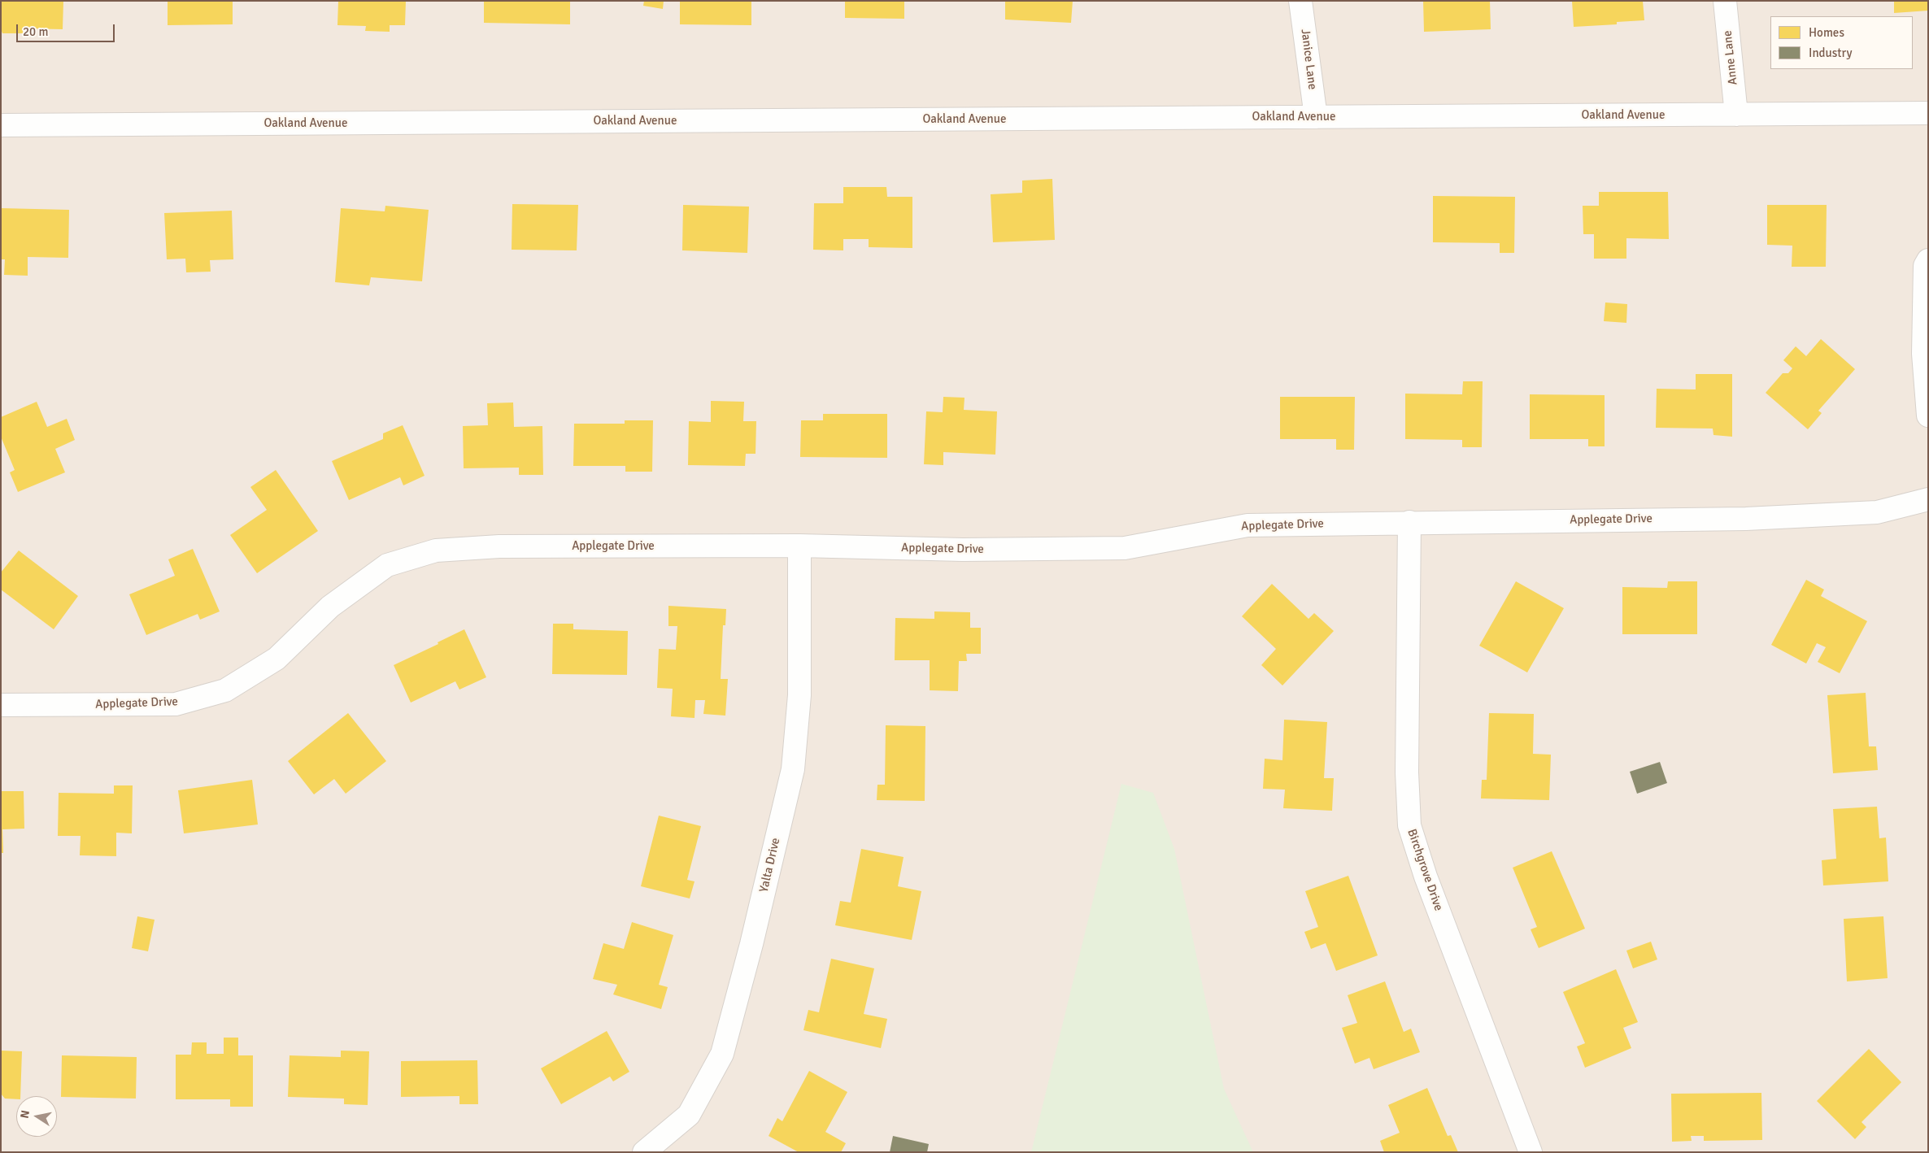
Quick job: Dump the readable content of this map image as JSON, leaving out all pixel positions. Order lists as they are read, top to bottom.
{
  "streets": {
    "street": [
      "Anne Lane",
      "Janice Lane",
      "Oakland Avenue",
      "Applegate Drive",
      "Yalta Drive",
      "Birchgrove Drive"
    ]
  },
  "crossings": [
    ["Anne Lane", "Oakland Avenue"],
    ["Janice Lane", "Oakland Avenue"],
    ["Applegate Drive", "Yalta Drive"],
    ["Applegate Drive", "Birchgrove Drive"]
  ],
  "legend": ["Homes", "Industry"],
  "scale_bar": "20 m",
  "north": "left"
}
